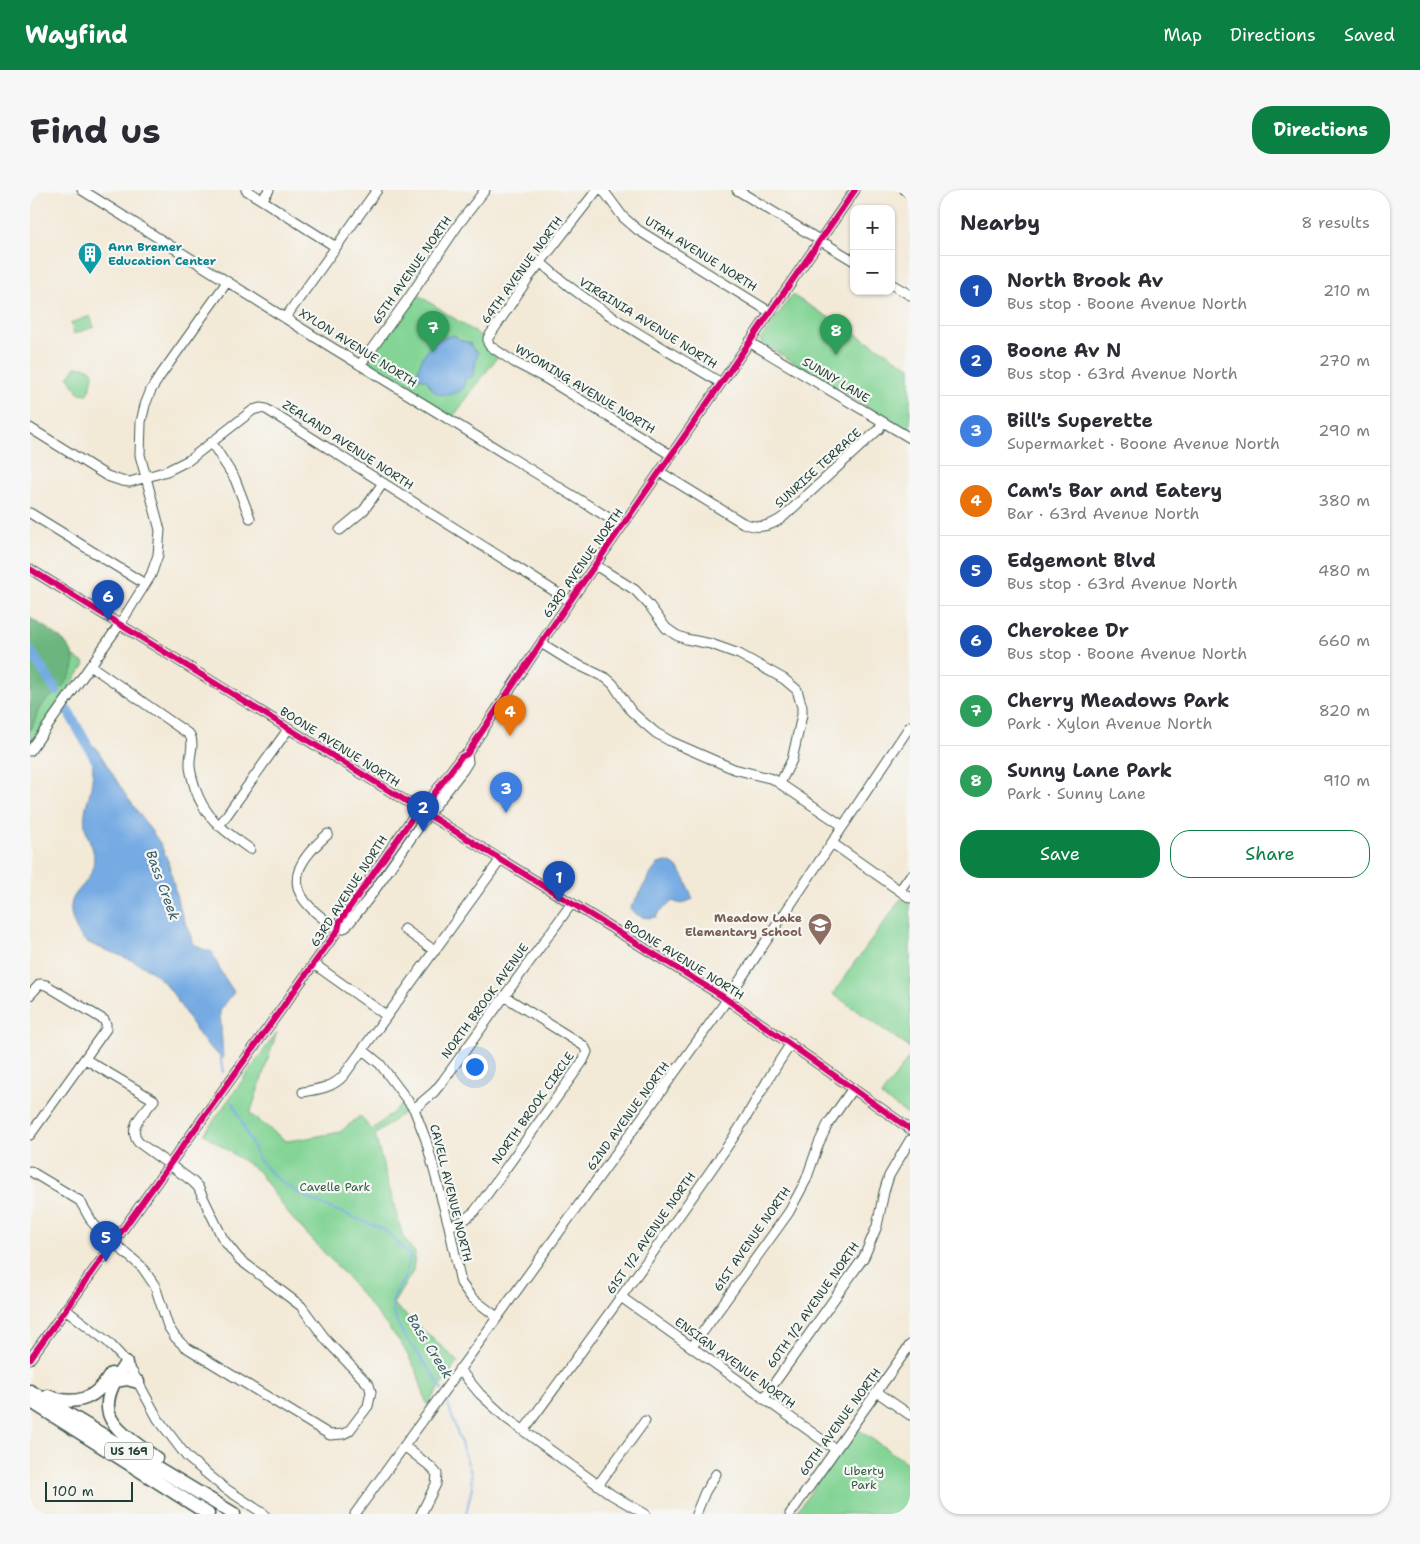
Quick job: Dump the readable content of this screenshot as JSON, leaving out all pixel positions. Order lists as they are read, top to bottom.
{
  "streets": {
    "highway": ["US 169"],
    "street": [
      "UTAH AVENUE NORTH",
      "65TH AVENUE NORTH",
      "64TH AVENUE NORTH",
      "VIRGINIA AVENUE NORTH",
      "XYLON AVENUE NORTH",
      "SUNNY LANE",
      "WYOMING AVENUE NORTH",
      "ZEALAND AVENUE NORTH",
      "SUNRISE TERRACE",
      "63RD AVENUE NORTH",
      "BOONE AVENUE NORTH",
      "NORTH BROOK AVENUE",
      "NORTH BROOK CIRCLE",
      "62ND AVENUE NORTH",
      "CAVELL AVENUE NORTH",
      "61ST 1/2 AVENUE NORTH",
      "61ST AVENUE NORTH",
      "60TH 1/2 AVENUE NORTH",
      "ENSIGN AVENUE NORTH",
      "60TH AVENUE NORTH"
    ]
  },
  "crossings": [
    ["UTAH AVENUE NORTH", "63RD AVENUE NORTH"],
    ["65TH AVENUE NORTH", "XYLON AVENUE NORTH"],
    ["64TH AVENUE NORTH", "VIRGINIA AVENUE NORTH"],
    ["64TH AVENUE NORTH", "WYOMING AVENUE NORTH"],
    ["VIRGINIA AVENUE NORTH", "63RD AVENUE NORTH"],
    ["XYLON AVENUE NORTH", "63RD AVENUE NORTH"],
    ["SUNNY LANE", "SUNRISE TERRACE"],
    ["SUNNY LANE", "63RD AVENUE NORTH"],
    ["WYOMING AVENUE NORTH", "63RD AVENUE NORTH"],
    ["ZEALAND AVENUE NORTH", "63RD AVENUE NORTH"],
    ["SUNRISE TERRACE", "63RD AVENUE NORTH"],
    ["63RD AVENUE NORTH", "BOONE AVENUE NORTH"],
    ["BOONE AVENUE NORTH", "NORTH BROOK AVENUE"],
    ["BOONE AVENUE NORTH", "62ND AVENUE NORTH"],
    ["BOONE AVENUE NORTH", "61ST 1/2 AVENUE NORTH"],
    ["BOONE AVENUE NORTH", "61ST AVENUE NORTH"],
    ["NORTH BROOK AVENUE", "NORTH BROOK CIRCLE"],
    ["NORTH BROOK AVENUE", "CAVELL AVENUE NORTH"],
    ["NORTH BROOK CIRCLE", "CAVELL AVENUE NORTH"],
    ["62ND AVENUE NORTH", "CAVELL AVENUE NORTH"],
    ["61ST 1/2 AVENUE NORTH", "ENSIGN AVENUE NORTH"],
    ["61ST AVENUE NORTH", "ENSIGN AVENUE NORTH"],
    ["60TH 1/2 AVENUE NORTH", "ENSIGN AVENUE NORTH"],
    ["ENSIGN AVENUE NORTH", "60TH AVENUE NORTH"]
  ],
  "water": ["Bass Creek"],
  "parks": ["Cavelle Park", "Liberty Park"],
  "places": {
    "building": ["Ann Bremer Education Center"],
    "school or university": ["Meadow Lake Elementary School"]
  },
  "scale_bar": "100 m",
  "page": {
    "header": "Wayfind",
    "nav": ["Map", "Directions", "Saved"],
    "buttons": [
      "Directions",
      ["Save", "Share"]
    ],
    "title": "Find us",
    "heading": ["Nearby", "8 results"],
    "map_buttons": ["+", "−"],
    "list": [
      {
        "mark": "1",
        "name": "North Brook Av",
        "note": "Bus stop · Boone Avenue North",
        "value": "210 m"
      },
      {
        "mark": "2",
        "name": "Boone Av N",
        "note": "Bus stop · 63rd Avenue North",
        "value": "270 m"
      },
      {
        "mark": "3",
        "name": "Bill's Superette",
        "note": "Supermarket · Boone Avenue North",
        "value": "290 m"
      },
      {
        "mark": "4",
        "name": "Cam's Bar and Eatery",
        "note": "Bar · 63rd Avenue North",
        "value": "380 m"
      },
      {
        "mark": "5",
        "name": "Edgemont Blvd",
        "note": "Bus stop · 63rd Avenue North",
        "value": "480 m"
      },
      {
        "mark": "6",
        "name": "Cherokee Dr",
        "note": "Bus stop · Boone Avenue North",
        "value": "660 m"
      },
      {
        "mark": "7",
        "name": "Cherry Meadows Park",
        "note": "Park · Xylon Avenue North",
        "value": "820 m"
      },
      {
        "mark": "8",
        "name": "Sunny Lane Park",
        "note": "Park · Sunny Lane",
        "value": "910 m"
      }
    ],
    "pins": [
      "7",
      "8",
      "6",
      "4",
      "3",
      "2",
      "1",
      "5"
    ],
    "scale": "100 m"
  }
}
